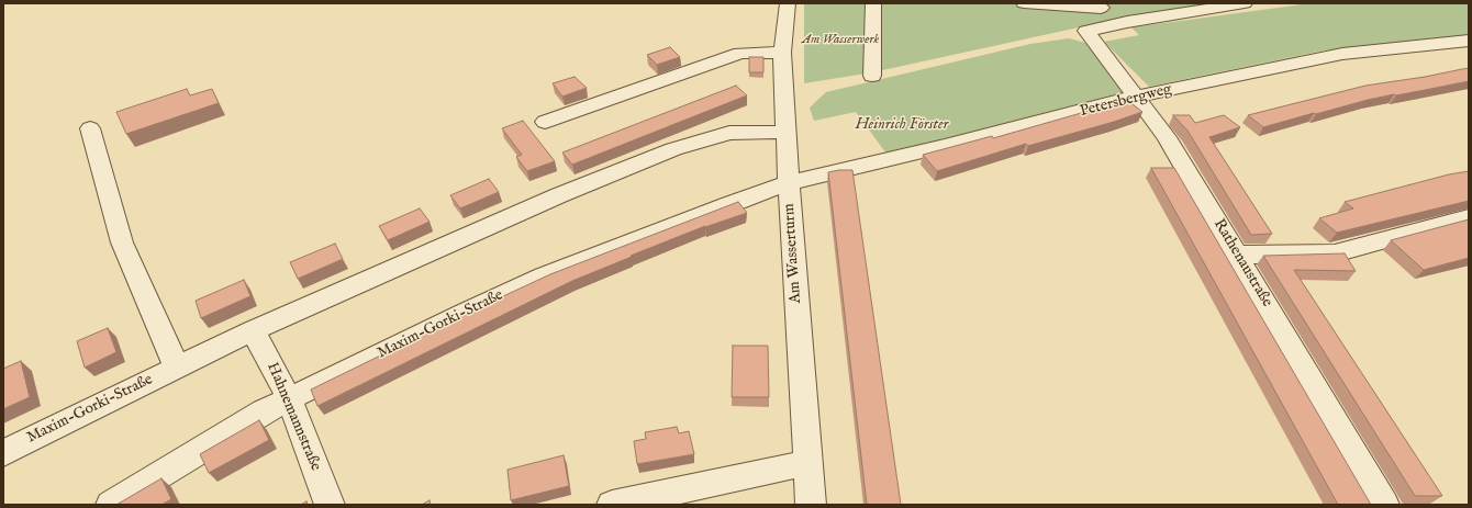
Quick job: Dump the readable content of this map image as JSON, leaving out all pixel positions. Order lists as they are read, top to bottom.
{
  "streets": {
    "street": [
      "Petersbergweg",
      "Am Wasserturm",
      "Rathenaustraße",
      "Maxim-Gorki-Straße",
      "Hahnemannstraße"
    ]
  },
  "crossings": [
    ["Petersbergweg", "Am Wasserturm"],
    ["Petersbergweg", "Rathenaustraße"],
    ["Petersbergweg", "Maxim-Gorki-Straße"],
    ["Am Wasserturm", "Maxim-Gorki-Straße"],
    ["Maxim-Gorki-Straße", "Hahnemannstraße"]
  ],
  "parks": ["Am Wasserwerk", "Heinrich Förster"]
}
